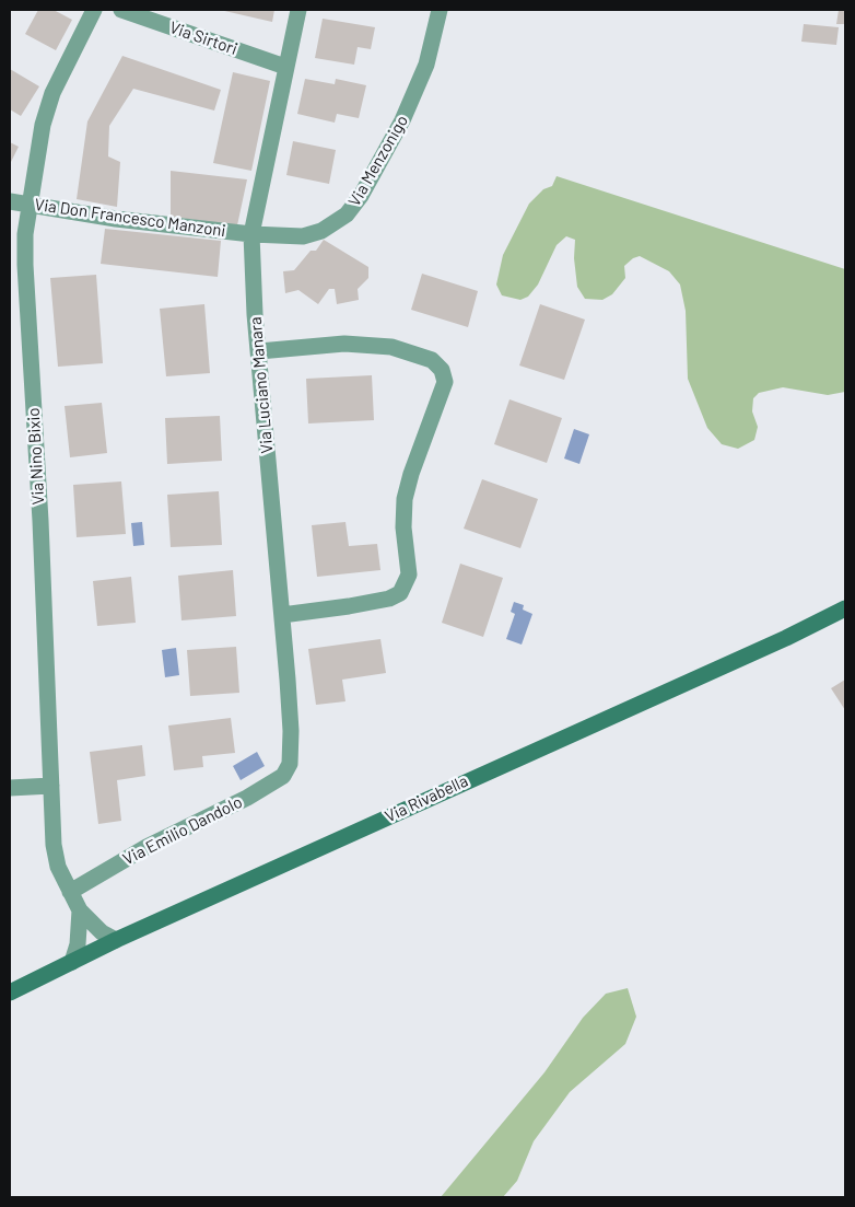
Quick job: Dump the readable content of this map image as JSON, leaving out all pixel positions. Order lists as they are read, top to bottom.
{
  "streets": {
    "street": [
      "Via Sirtori",
      "Via Menzonigo",
      "Via Don Francesco Manzoni",
      "Via Luciano Manara",
      "Via Nino Bixio",
      "Via Rivabella",
      "Via Emilio Dandolo"
    ]
  },
  "crossings": [
    ["Via Sirtori", "Via Luciano Manara"],
    ["Via Menzonigo", "Via Don Francesco Manzoni"],
    ["Via Menzonigo", "Via Luciano Manara"],
    ["Via Don Francesco Manzoni", "Via Luciano Manara"],
    ["Via Don Francesco Manzoni", "Via Nino Bixio"],
    ["Via Luciano Manara", "Via Emilio Dandolo"],
    ["Via Nino Bixio", "Via Rivabella"],
    ["Via Nino Bixio", "Via Emilio Dandolo"]
  ]
}
